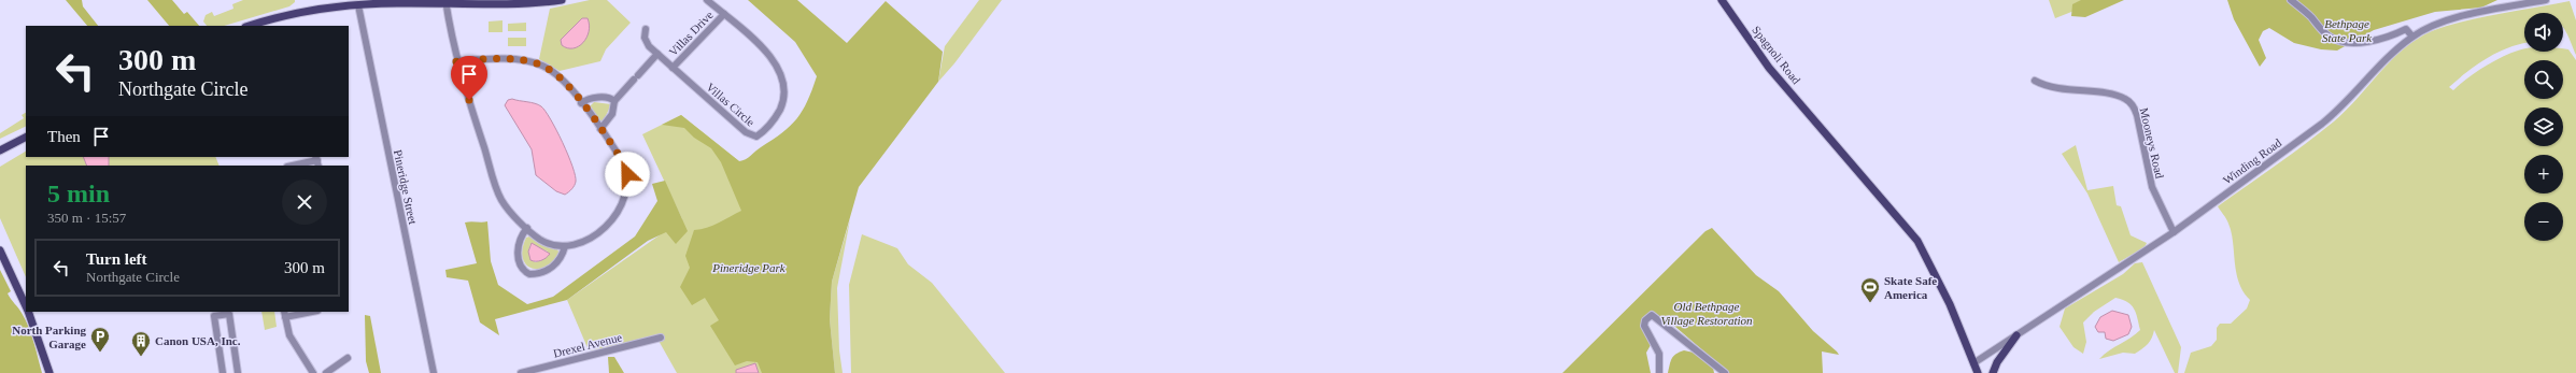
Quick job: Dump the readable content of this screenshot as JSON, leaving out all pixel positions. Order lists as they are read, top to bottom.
{
  "streets": {
    "main road": ["Spagnoli Road"],
    "street": [
      "Villas Drive",
      "Villas Circle",
      "Mooneys Road",
      "Winding Road",
      "Pineridge Street",
      "Drexel Avenue"
    ]
  },
  "crossings": [
    ["Villas Drive", "Villas Circle"],
    ["Spagnoli Road", "Winding Road"],
    ["Mooneys Road", "Winding Road"]
  ],
  "parks": ["Bethpage State Park", "Pineridge Park", "Old Bethpage Village Restoration"],
  "places": {
    "sports": ["Skate Safe America"],
    "parking": ["North Parking Garage"],
    "building": ["Canon USA, Inc."]
  },
  "page": {
    "map_buttons": ["+", "−"],
    "turn": ["300 m", "Northgate Circle"],
    "then": "Then",
    "heading": ["5 min", "350 m · 15:57"],
    "list": [
      {
        "name": "Turn left",
        "note": "Northgate Circle",
        "value": "300 m"
      }
    ]
  }
}
